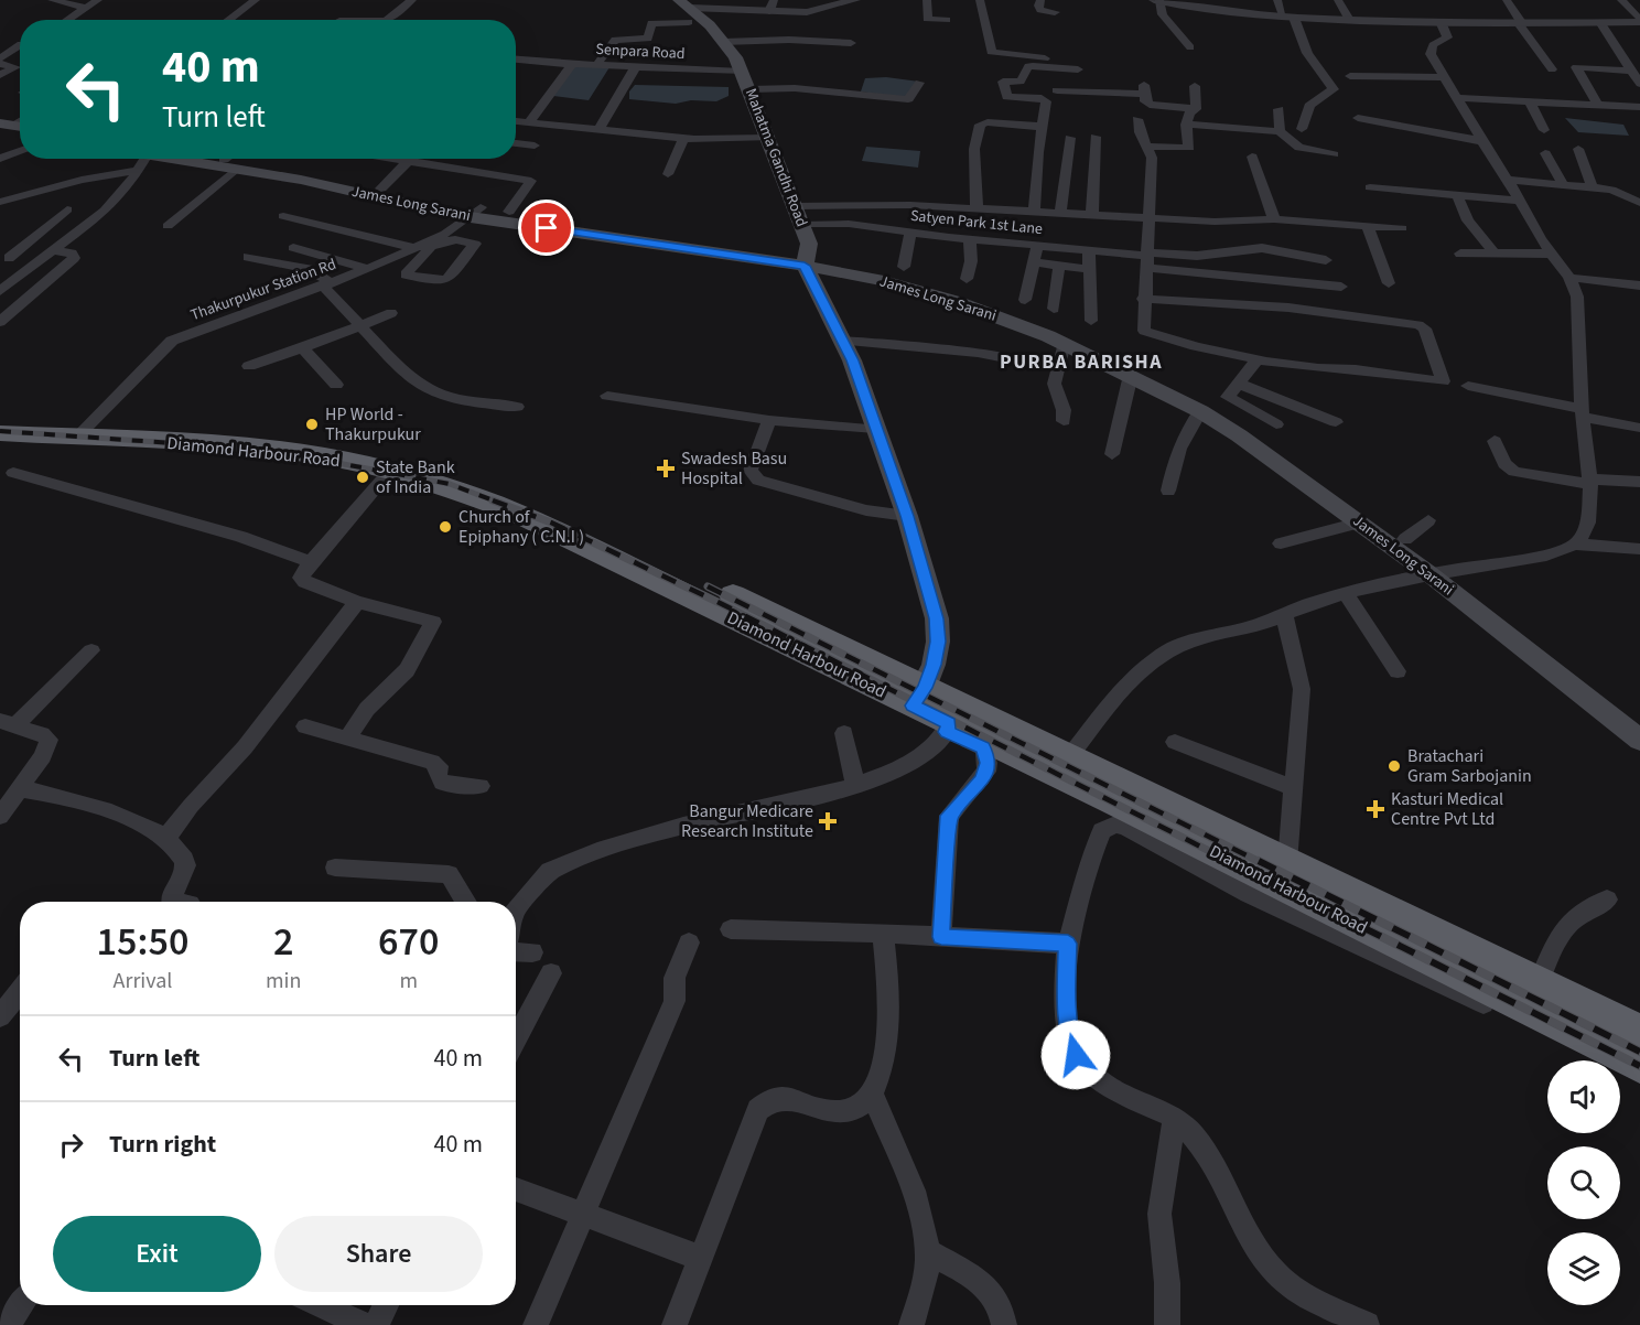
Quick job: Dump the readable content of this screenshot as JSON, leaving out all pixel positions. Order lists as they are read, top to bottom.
{
  "streets": {
    "highway": ["Diamond Harbour Road"],
    "main road": ["Mahatma Gandhi Road", "James Long Sarani"],
    "street": ["Senpara Road", "Satyen Park 1st Lane", "Thakurpukur Station Rd"]
  },
  "crossings": [
    ["Senpara Road", "Mahatma Gandhi Road"],
    ["Mahatma Gandhi Road", "James Long Sarani"],
    ["Mahatma Gandhi Road", "Satyen Park 1st Lane"],
    ["Mahatma Gandhi Road", "Diamond Harbour Road"],
    ["James Long Sarani", "Thakurpukur Station Rd"],
    ["Thakurpukur Station Rd", "Diamond Harbour Road"]
  ],
  "districts": ["PURBA BARISHA"],
  "places": {
    "other": [
      "HP World - Thakurpukur",
      "State Bank of India",
      "Church of Epiphany ( C.N.I )",
      "Bratachari Gram Sarbojanin"
    ],
    "health": ["Swadesh Basu Hospital", "Kasturi Medical Centre Pvt Ltd", "Bangur Medicare Research Institute"]
  },
  "page": {
    "turn": ["40 m", "Turn left"],
    "eta": [
      "15:50",
      "Arrival",
      "2",
      "min",
      "670",
      "m"
    ],
    "list": [
      {
        "name": "Turn left",
        "value": "40 m"
      },
      {
        "name": "Turn right",
        "value": "40 m"
      }
    ],
    "buttons": ["Exit", "Share"]
  }
}
